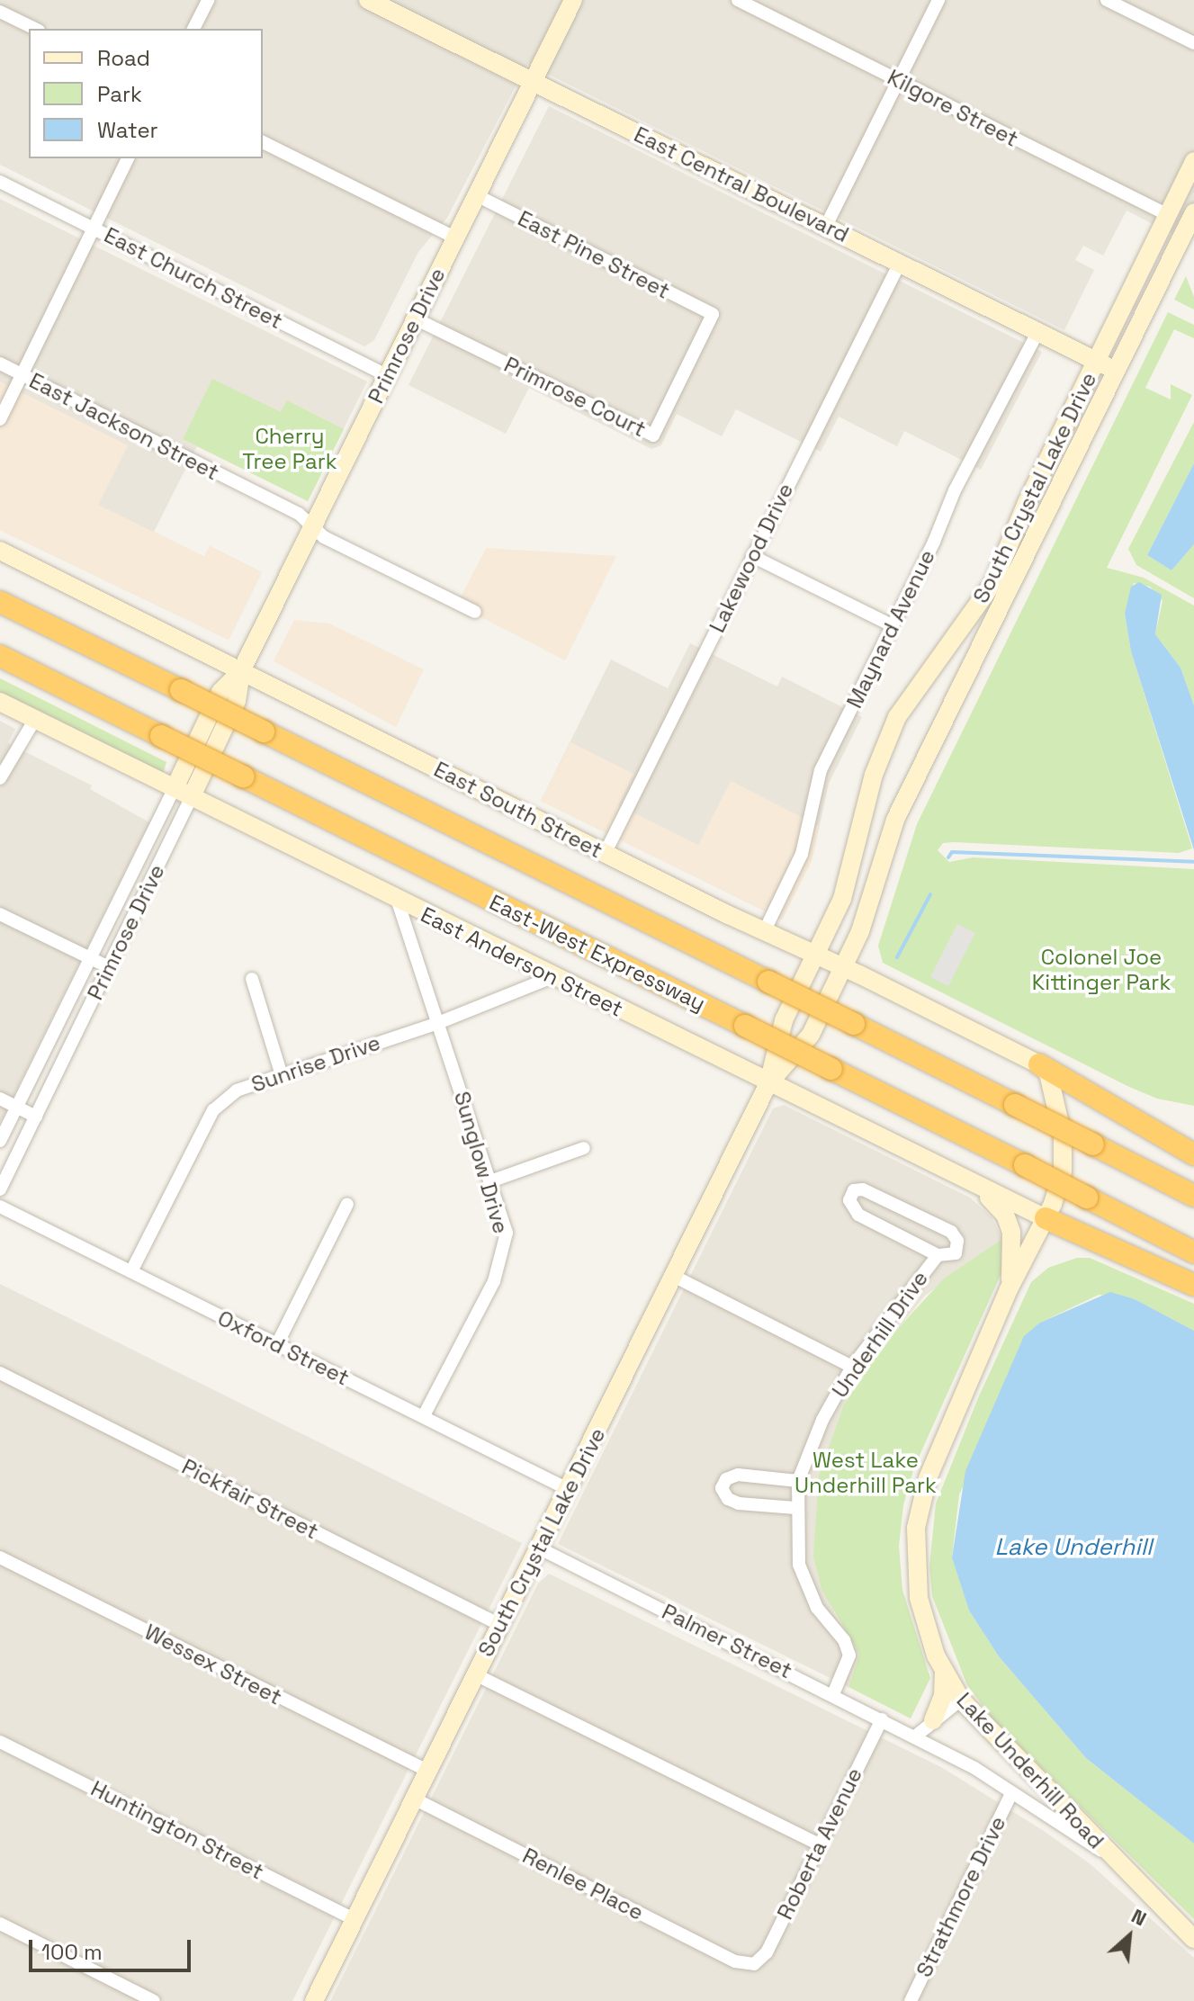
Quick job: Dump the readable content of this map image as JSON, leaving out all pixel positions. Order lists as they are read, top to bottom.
{
  "streets": {
    "highway": ["East-West Expressway"],
    "main road": [
      "East Central Boulevard",
      "Primrose Drive",
      "South Crystal Lake Drive",
      "East South Street",
      "East Anderson Street",
      "Lake Underhill Road"
    ],
    "street": [
      "Kilgore Street",
      "East Pine Street",
      "East Church Street",
      "Primrose Court",
      "East Jackson Street",
      "Lakewood Drive",
      "Maynard Avenue",
      "Sunrise Drive",
      "Sunglow Drive",
      "Underhill Drive",
      "Oxford Street",
      "Pickfair Street",
      "Palmer Street",
      "Wessex Street",
      "Huntington Street",
      "Roberta Avenue",
      "Renlee Place",
      "Strathmore Drive"
    ]
  },
  "crossings": [
    ["Kilgore Street", "South Crystal Lake Drive"],
    ["East Central Boulevard", "Primrose Drive"],
    ["East Central Boulevard", "South Crystal Lake Drive"],
    ["East Central Boulevard", "Lakewood Drive"],
    ["East Central Boulevard", "Maynard Avenue"],
    ["East Pine Street", "Primrose Drive"],
    ["East Pine Street", "Primrose Court"],
    ["East Church Street", "Primrose Drive"],
    ["Primrose Drive", "Primrose Court"],
    ["Primrose Drive", "East Jackson Street"],
    ["Primrose Drive", "East South Street"],
    ["Primrose Drive", "East Anderson Street"],
    ["South Crystal Lake Drive", "East South Street"],
    ["South Crystal Lake Drive", "East Anderson Street"],
    ["South Crystal Lake Drive", "Oxford Street"],
    ["South Crystal Lake Drive", "Pickfair Street"],
    ["South Crystal Lake Drive", "Palmer Street"],
    ["South Crystal Lake Drive", "Wessex Street"],
    ["South Crystal Lake Drive", "Huntington Street"],
    ["South Crystal Lake Drive", "Renlee Place"],
    ["Lakewood Drive", "East South Street"],
    ["Maynard Avenue", "East South Street"],
    ["East South Street", "Lake Underhill Road"],
    ["East Anderson Street", "Sunrise Drive"],
    ["East Anderson Street", "Sunglow Drive"],
    ["East Anderson Street", "Lake Underhill Road"],
    ["Sunrise Drive", "Sunglow Drive"],
    ["Sunrise Drive", "Oxford Street"],
    ["Sunglow Drive", "Oxford Street"],
    ["Underhill Drive", "Palmer Street"],
    ["Palmer Street", "Lake Underhill Road"],
    ["Palmer Street", "Roberta Avenue"],
    ["Palmer Street", "Strathmore Drive"],
    ["Roberta Avenue", "Renlee Place"]
  ],
  "water": ["Lake Underhill"],
  "parks": ["Cherry Tree Park", "Colonel Joe Kittinger Park", "West Lake Underhill Park"],
  "legend": ["Road", "Park", "Water"],
  "scale_bar": "100 m",
  "north": "top right"
}
